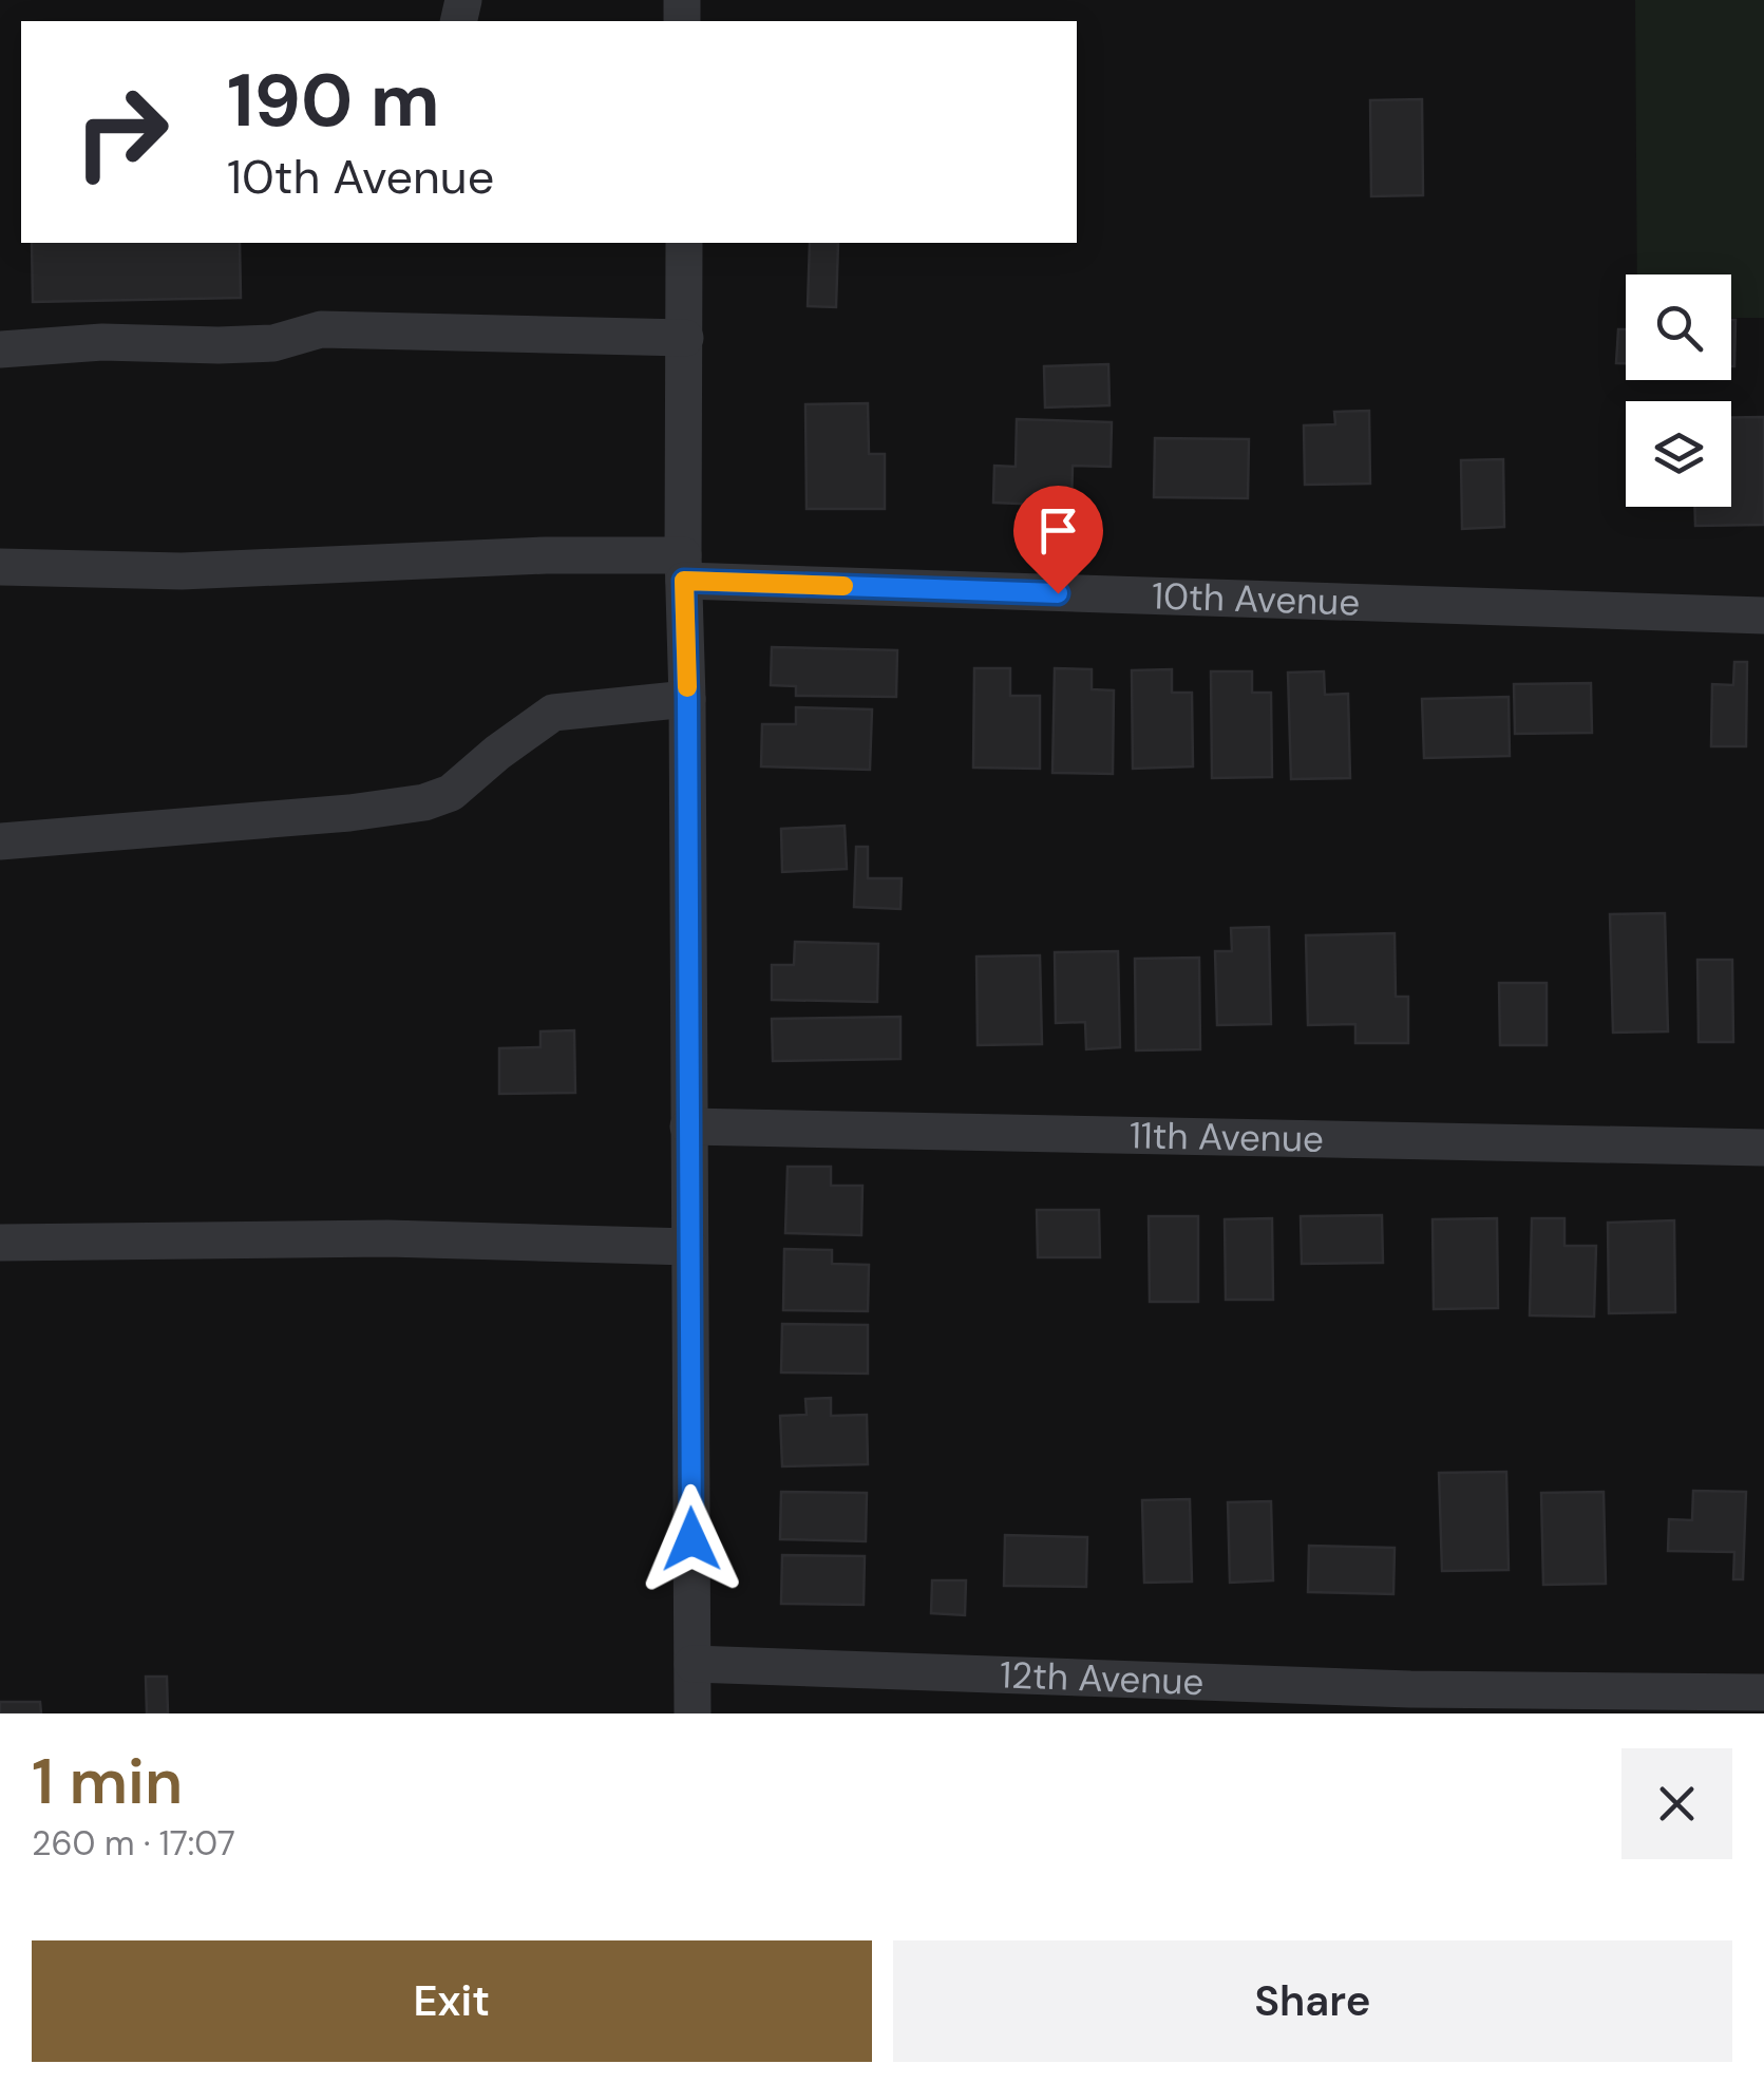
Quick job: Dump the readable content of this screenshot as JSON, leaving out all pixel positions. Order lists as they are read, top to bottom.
{
  "streets": {
    "street": ["10th Avenue", "11th Avenue", "12th Avenue"]
  },
  "page": {
    "turn": ["190 m", "10th Avenue"],
    "heading": ["1 min", "260 m · 17:07"],
    "buttons": ["Exit", "Share"]
  }
}
